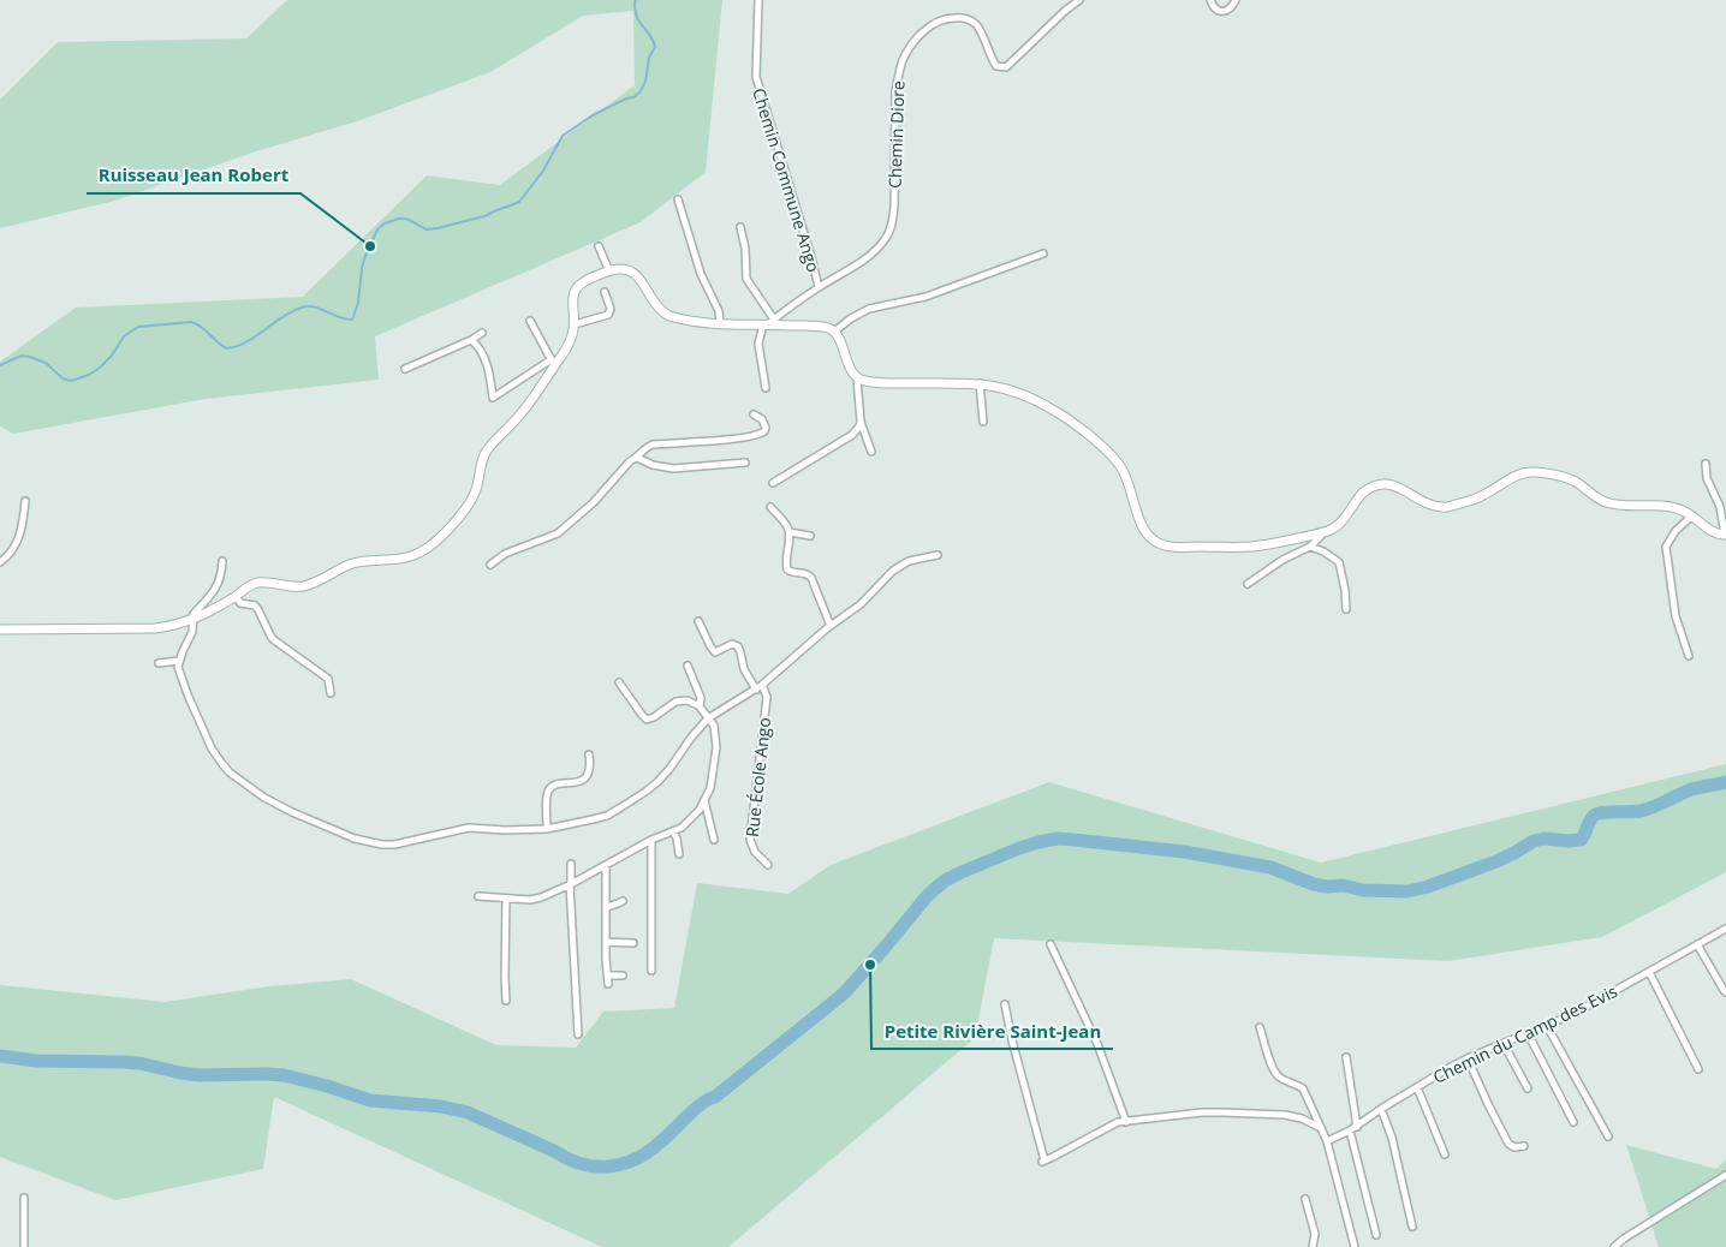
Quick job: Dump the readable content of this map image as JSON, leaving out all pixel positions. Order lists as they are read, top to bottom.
{
  "streets": {
    "street": [
      "Chemin Diore",
      "Chemin Commune Ango",
      "Rue École Ango",
      "Chemin du Camp des Evis"
    ]
  },
  "crossings": [
    ["Chemin Diore", "Chemin Commune Ango"]
  ],
  "places": ["Ruisseau Jean Robert", "Petite Rivière Saint-Jean"]
}
